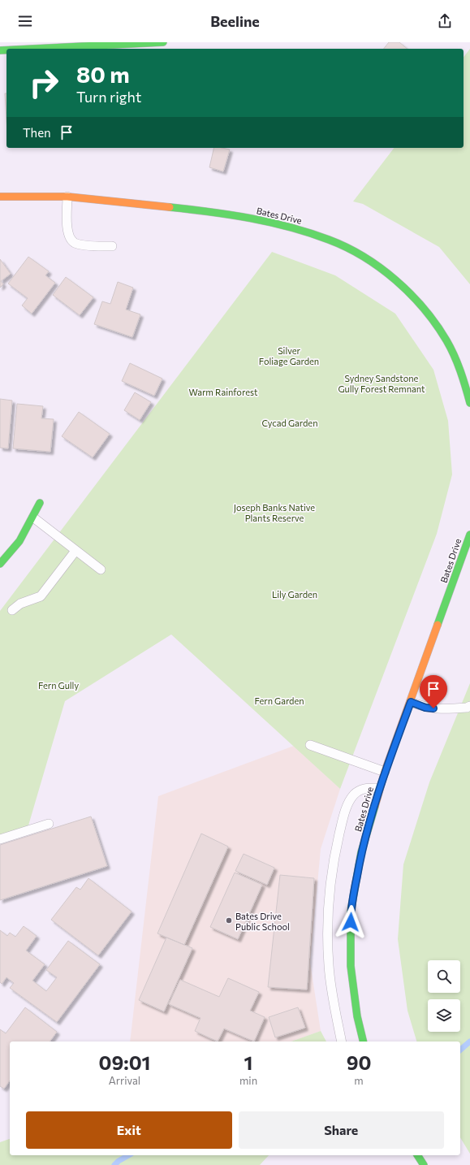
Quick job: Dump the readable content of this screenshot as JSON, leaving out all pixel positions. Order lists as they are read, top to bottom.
{
  "streets": {
    "main road": ["Bates Drive"]
  },
  "parks": [
    "Silver Foliage Garden",
    "Sydney Sandstone Gully Forest Remnant",
    "Warm Rainforest",
    "Cycad Garden",
    "Joseph Banks Native Plants Reserve",
    "Lily Garden",
    "Fern Gully",
    "Fern Garden"
  ],
  "places": ["Bates Drive Public School"],
  "page": {
    "header": "Beeline",
    "turn": ["80 m", "Turn right"],
    "then": "Then",
    "eta": [
      "09:01",
      "Arrival",
      "1",
      "min",
      "90",
      "m"
    ],
    "buttons": ["Exit", "Share"]
  }
}
